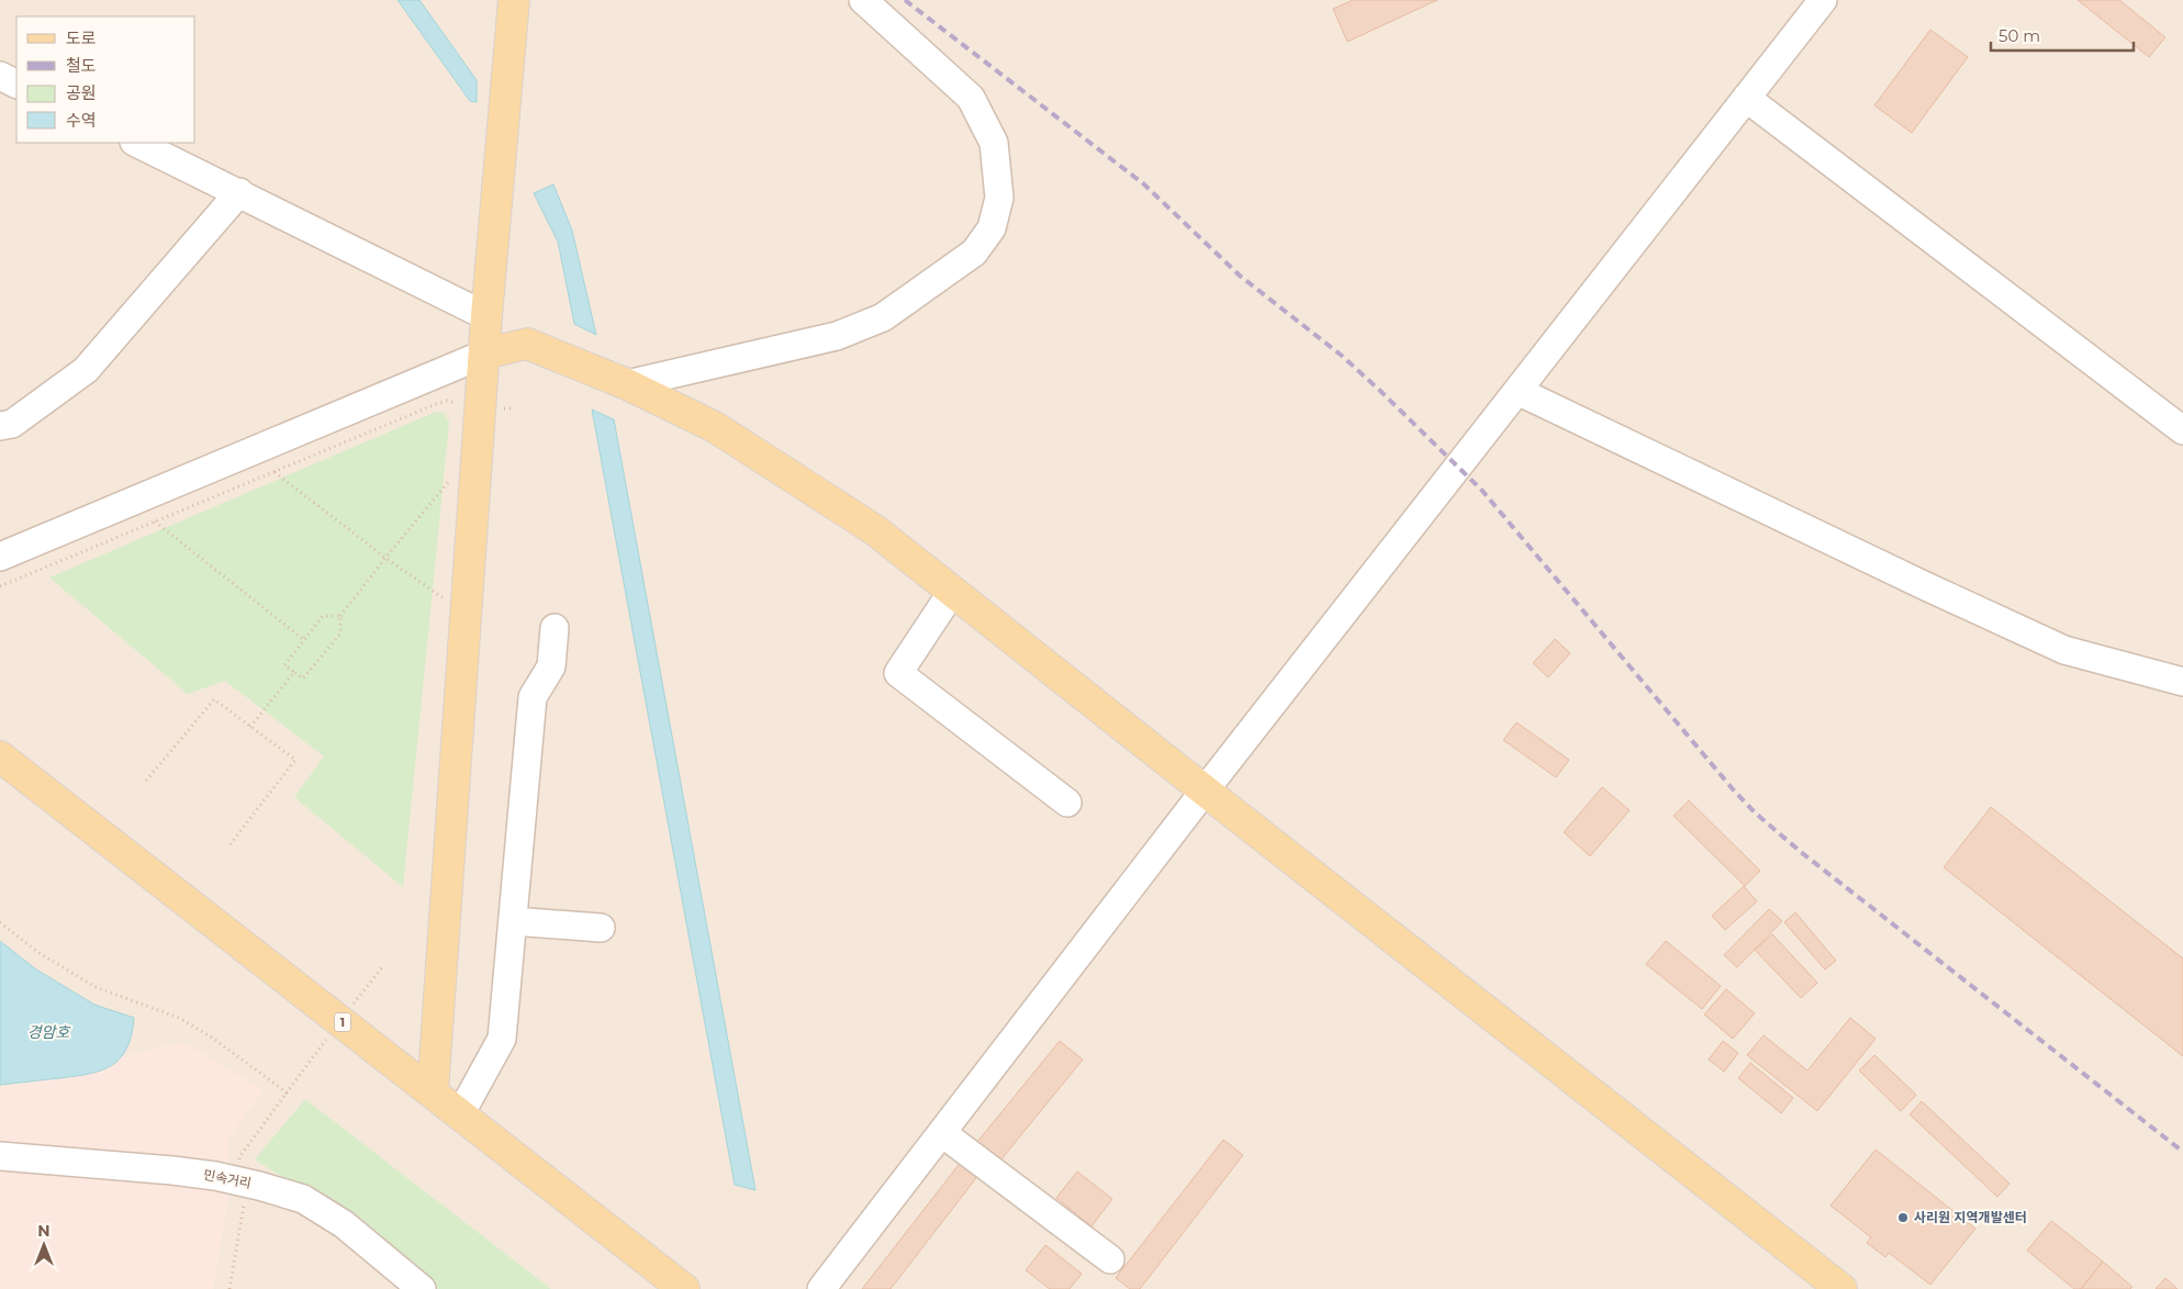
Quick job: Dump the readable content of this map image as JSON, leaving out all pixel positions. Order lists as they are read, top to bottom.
{
  "streets": {
    "main road": ["1"],
    "street": ["민속거리"]
  },
  "water": ["경암호"],
  "places": ["사리원 지역개발센터"],
  "legend": [
    "도로",
    "철도",
    "공원",
    "수역"
  ],
  "scale_bar": "50 m",
  "north": "top"
}
